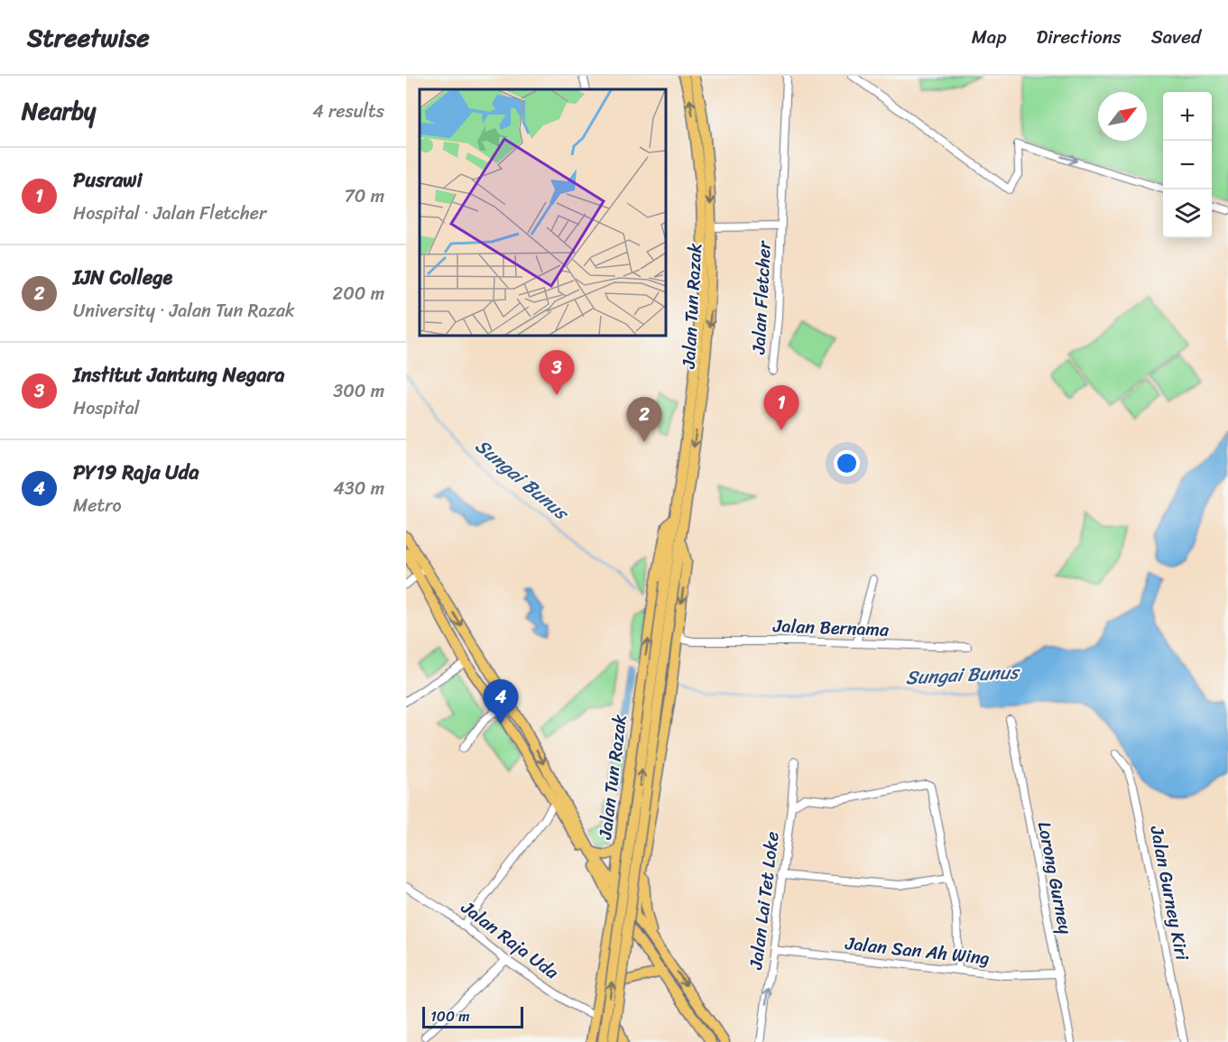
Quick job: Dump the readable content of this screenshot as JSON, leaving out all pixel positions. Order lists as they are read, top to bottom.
{
  "streets": {
    "main road": ["Jalan Tun Razak"],
    "street": [
      "Jalan Fletcher",
      "Jalan Bernama",
      "Lorong Gurney",
      "Jalan Gurney Kiri",
      "Jalan Lai Tet Loke",
      "Jalan Raja Uda",
      "Jalan San Ah Wing"
    ]
  },
  "crossings": [
    ["Jalan Fletcher", "Jalan Tun Razak"],
    ["Jalan Tun Razak", "Jalan Bernama"],
    ["Jalan Tun Razak", "Jalan Raja Uda"],
    ["Lorong Gurney", "Jalan San Ah Wing"],
    ["Jalan Lai Tet Loke", "Jalan San Ah Wing"]
  ],
  "water": ["Sungai Bunus"],
  "scale_bar": "100 m",
  "north": "top right",
  "page": {
    "header": "Streetwise",
    "nav": ["Map", "Directions", "Saved"],
    "heading": ["Nearby", "4 results"],
    "map_buttons": ["+", "−"],
    "list": [
      {
        "mark": "1",
        "name": "Pusrawi",
        "note": "Hospital · Jalan Fletcher",
        "value": "70 m"
      },
      {
        "mark": "2",
        "name": "IJN College",
        "note": "University · Jalan Tun Razak",
        "value": "200 m"
      },
      {
        "mark": "3",
        "name": "Institut Jantung Negara",
        "note": "Hospital",
        "value": "300 m"
      },
      {
        "mark": "4",
        "name": "PY19 Raja Uda",
        "note": "Metro",
        "value": "430 m"
      }
    ],
    "pins": [
      "3",
      "1",
      "2",
      "4"
    ],
    "scale": "100 m"
  }
}
